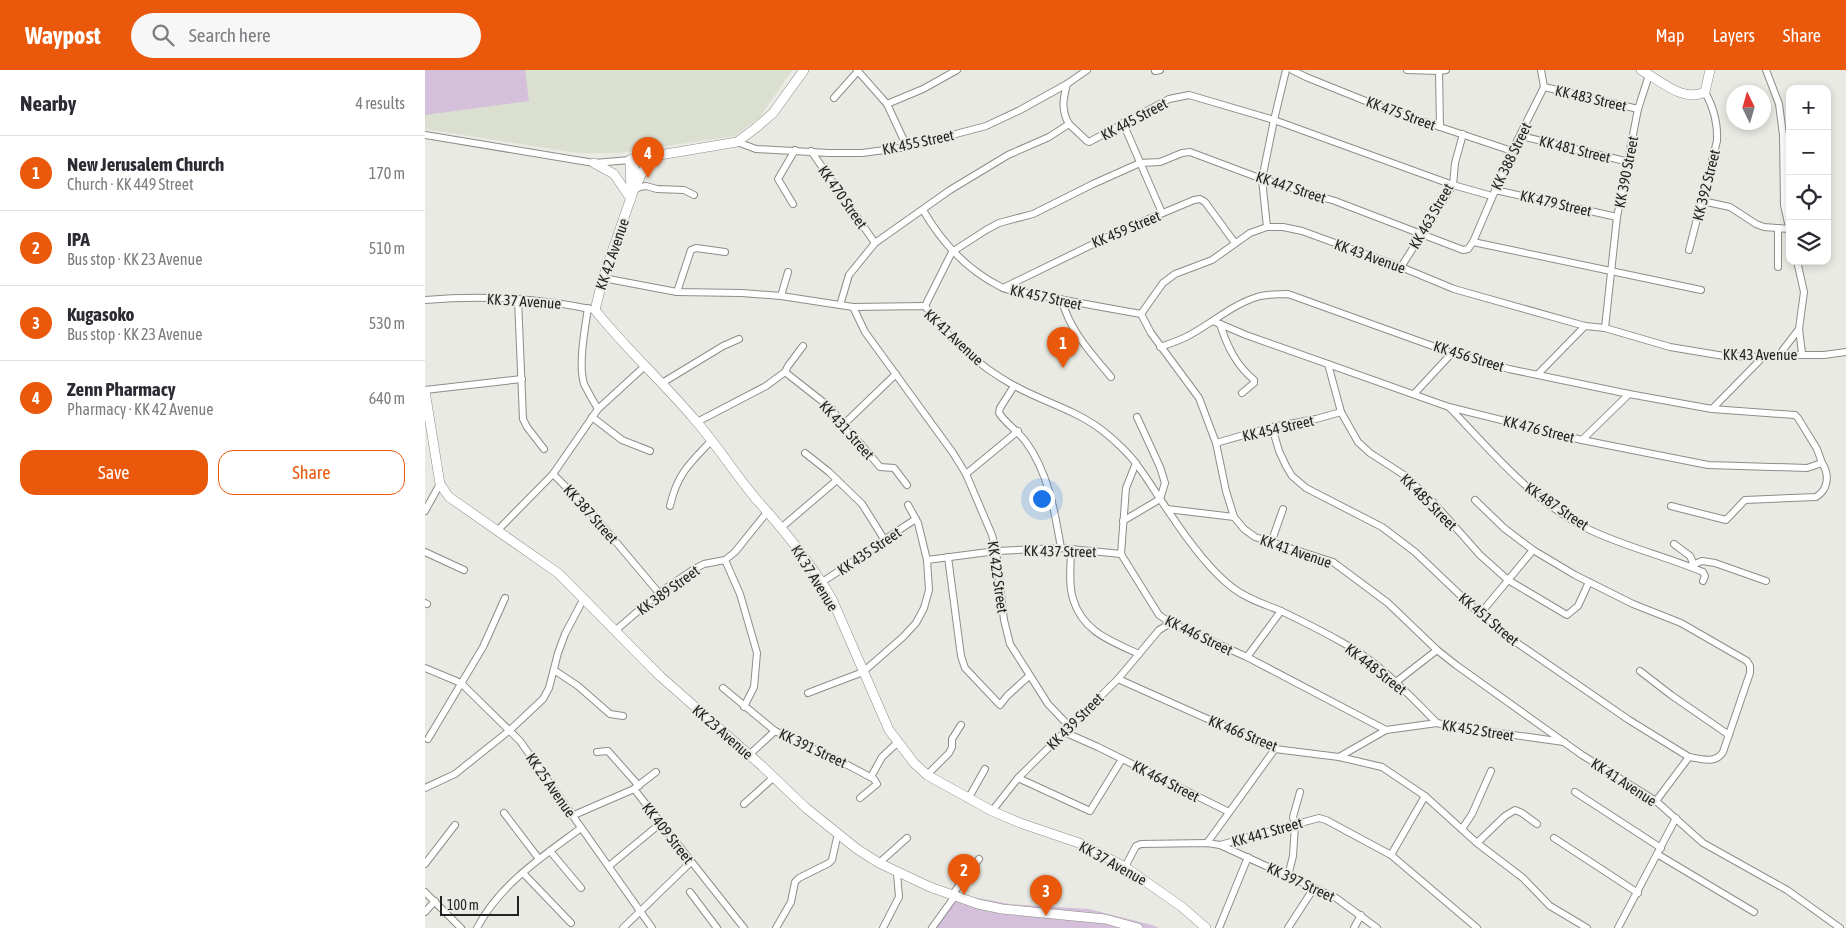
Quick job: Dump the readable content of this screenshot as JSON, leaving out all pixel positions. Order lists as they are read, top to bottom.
{
  "streets": {
    "main road": ["KK 42 Avenue", "KK 37 Avenue", "KK 23 Avenue"],
    "street": [
      "KK 483 Street",
      "KK 475 Street",
      "KK 445 Street",
      "KK 455 Street",
      "KK 481 Street",
      "KK 388 Street",
      "KK 390 Street",
      "KK 392 Street",
      "KK 447 Street",
      "KK 470 Street",
      "KK 479 Street",
      "KK 463 Street",
      "KK 459 Street",
      "KK 43 Avenue",
      "KK 457 Street",
      "KK 41 Avenue",
      "KK 456 Street",
      "KK 454 Street",
      "KK 476 Street",
      "KK 431 Street",
      "KK 485 Street",
      "KK 487 Street",
      "KK 387 Street",
      "KK 435 Street",
      "KK 437 Street",
      "KK 422 Street",
      "KK 389 Street",
      "KK 451 Street",
      "KK 446 Street",
      "KK 448 Street",
      "KK 439 Street",
      "KK 452 Street",
      "KK 466 Street",
      "KK 391 Street",
      "KK 464 Street",
      "KK 25 Avenue",
      "KK 441 Street",
      "KK 409 Street",
      "KK 397 Street"
    ]
  },
  "crossings": [
    ["KK 483 Street", "KK 388 Street"],
    ["KK 483 Street", "KK 390 Street"],
    ["KK 475 Street", "KK 388 Street"],
    ["KK 475 Street", "KK 463 Street"],
    ["KK 445 Street", "KK 388 Street"],
    ["KK 445 Street", "KK 479 Street"],
    ["KK 445 Street", "KK 463 Street"],
    ["KK 455 Street", "KK 470 Street"],
    ["KK 481 Street", "KK 388 Street"],
    ["KK 481 Street", "KK 390 Street"],
    ["KK 388 Street", "KK 447 Street"],
    ["KK 388 Street", "KK 479 Street"],
    ["KK 390 Street", "KK 447 Street"],
    ["KK 390 Street", "KK 479 Street"],
    ["KK 390 Street", "KK 43 Avenue"],
    ["KK 447 Street", "KK 463 Street"],
    ["KK 447 Street", "KK 457 Street"],
    ["KK 463 Street", "KK 43 Avenue"],
    ["KK 459 Street", "KK 43 Avenue"],
    ["KK 459 Street", "KK 457 Street"],
    ["KK 42 Avenue", "KK 37 Avenue"],
    ["KK 42 Avenue", "KK 41 Avenue"],
    ["KK 43 Avenue", "KK 457 Street"],
    ["KK 37 Avenue", "KK 435 Street"],
    ["KK 37 Avenue", "KK 439 Street"],
    ["KK 37 Avenue", "KK 441 Street"],
    ["KK 41 Avenue", "KK 422 Street"],
    ["KK 41 Avenue", "KK 448 Street"],
    ["KK 41 Avenue", "KK 452 Street"],
    ["KK 456 Street", "KK 476 Street"],
    ["KK 454 Street", "KK 485 Street"],
    ["KK 454 Street", "KK 451 Street"],
    ["KK 476 Street", "KK 485 Street"],
    ["KK 476 Street", "KK 487 Street"],
    ["KK 387 Street", "KK 389 Street"],
    ["KK 387 Street", "KK 23 Avenue"],
    ["KK 435 Street", "KK 437 Street"],
    ["KK 437 Street", "KK 422 Street"],
    ["KK 437 Street", "KK 446 Street"],
    ["KK 422 Street", "KK 439 Street"],
    ["KK 389 Street", "KK 23 Avenue"],
    ["KK 446 Street", "KK 439 Street"],
    ["KK 446 Street", "KK 452 Street"],
    ["KK 448 Street", "KK 452 Street"],
    ["KK 439 Street", "KK 466 Street"],
    ["KK 439 Street", "KK 464 Street"],
    ["KK 452 Street", "KK 466 Street"],
    ["KK 25 Avenue", "KK 409 Street"],
    ["KK 441 Street", "KK 397 Street"]
  ],
  "scale_bar": "100 m",
  "north": "top",
  "page": {
    "header": "Waypost",
    "search": "Search here",
    "nav": ["Map", "Layers", "Share"],
    "heading": ["Nearby", "4 results"],
    "map_buttons": ["+", "−"],
    "list": [
      {
        "mark": "1",
        "name": "New Jerusalem Church",
        "note": "Church · KK 449 Street",
        "value": "170 m"
      },
      {
        "mark": "2",
        "name": "IPA",
        "note": "Bus stop · KK 23 Avenue",
        "value": "510 m"
      },
      {
        "mark": "3",
        "name": "Kugasoko",
        "note": "Bus stop · KK 23 Avenue",
        "value": "530 m"
      },
      {
        "mark": "4",
        "name": "Zenn Pharmacy",
        "note": "Pharmacy · KK 42 Avenue",
        "value": "640 m"
      }
    ],
    "pins": [
      "4",
      "1",
      "2",
      "3"
    ],
    "buttons": ["Save", "Share"],
    "scale": "100 m"
  }
}
